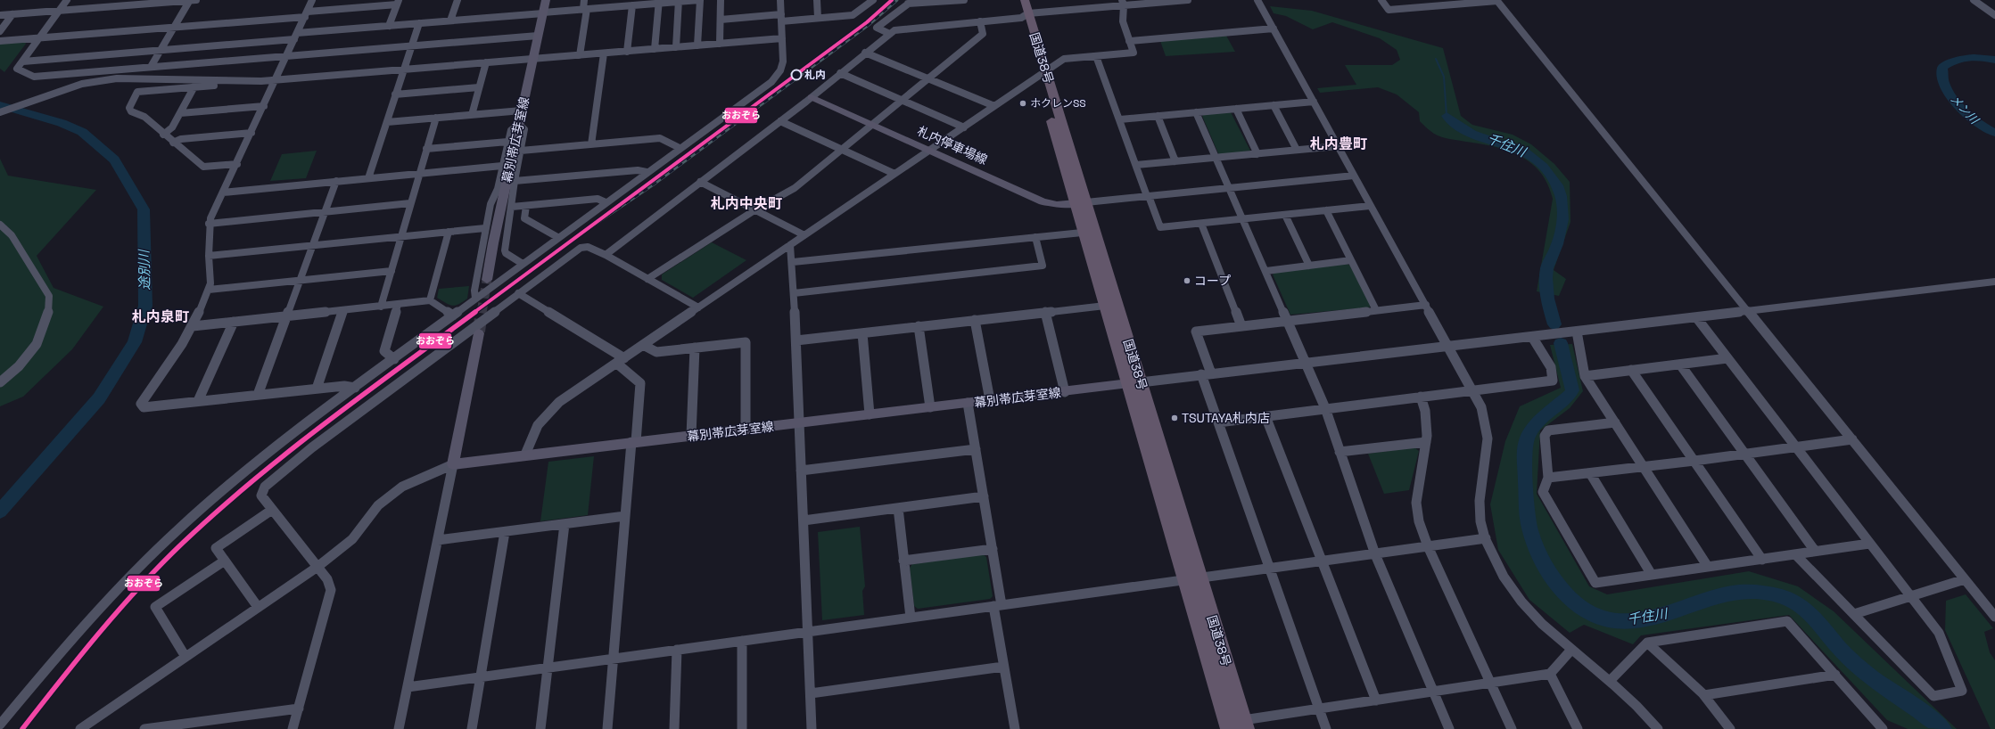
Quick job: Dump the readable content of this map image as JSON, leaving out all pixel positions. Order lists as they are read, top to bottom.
{
  "streets": {
    "highway": ["国道38号"],
    "main road": ["幕別帯広芽室線", "札内停車場線"]
  },
  "crossings": [
    ["国道38号", "幕別帯広芽室線"],
    ["国道38号", "札内停車場線"]
  ],
  "districts": ["札内豊町", "札内中央町", "札内泉町"],
  "water": ["メン川", "千住川", "途別川"],
  "places": [
    "札内",
    "ホクレンSS",
    "コープ",
    "TSUTAYA札内店"
  ],
  "lines": ["transit line おおぞら"]
}
